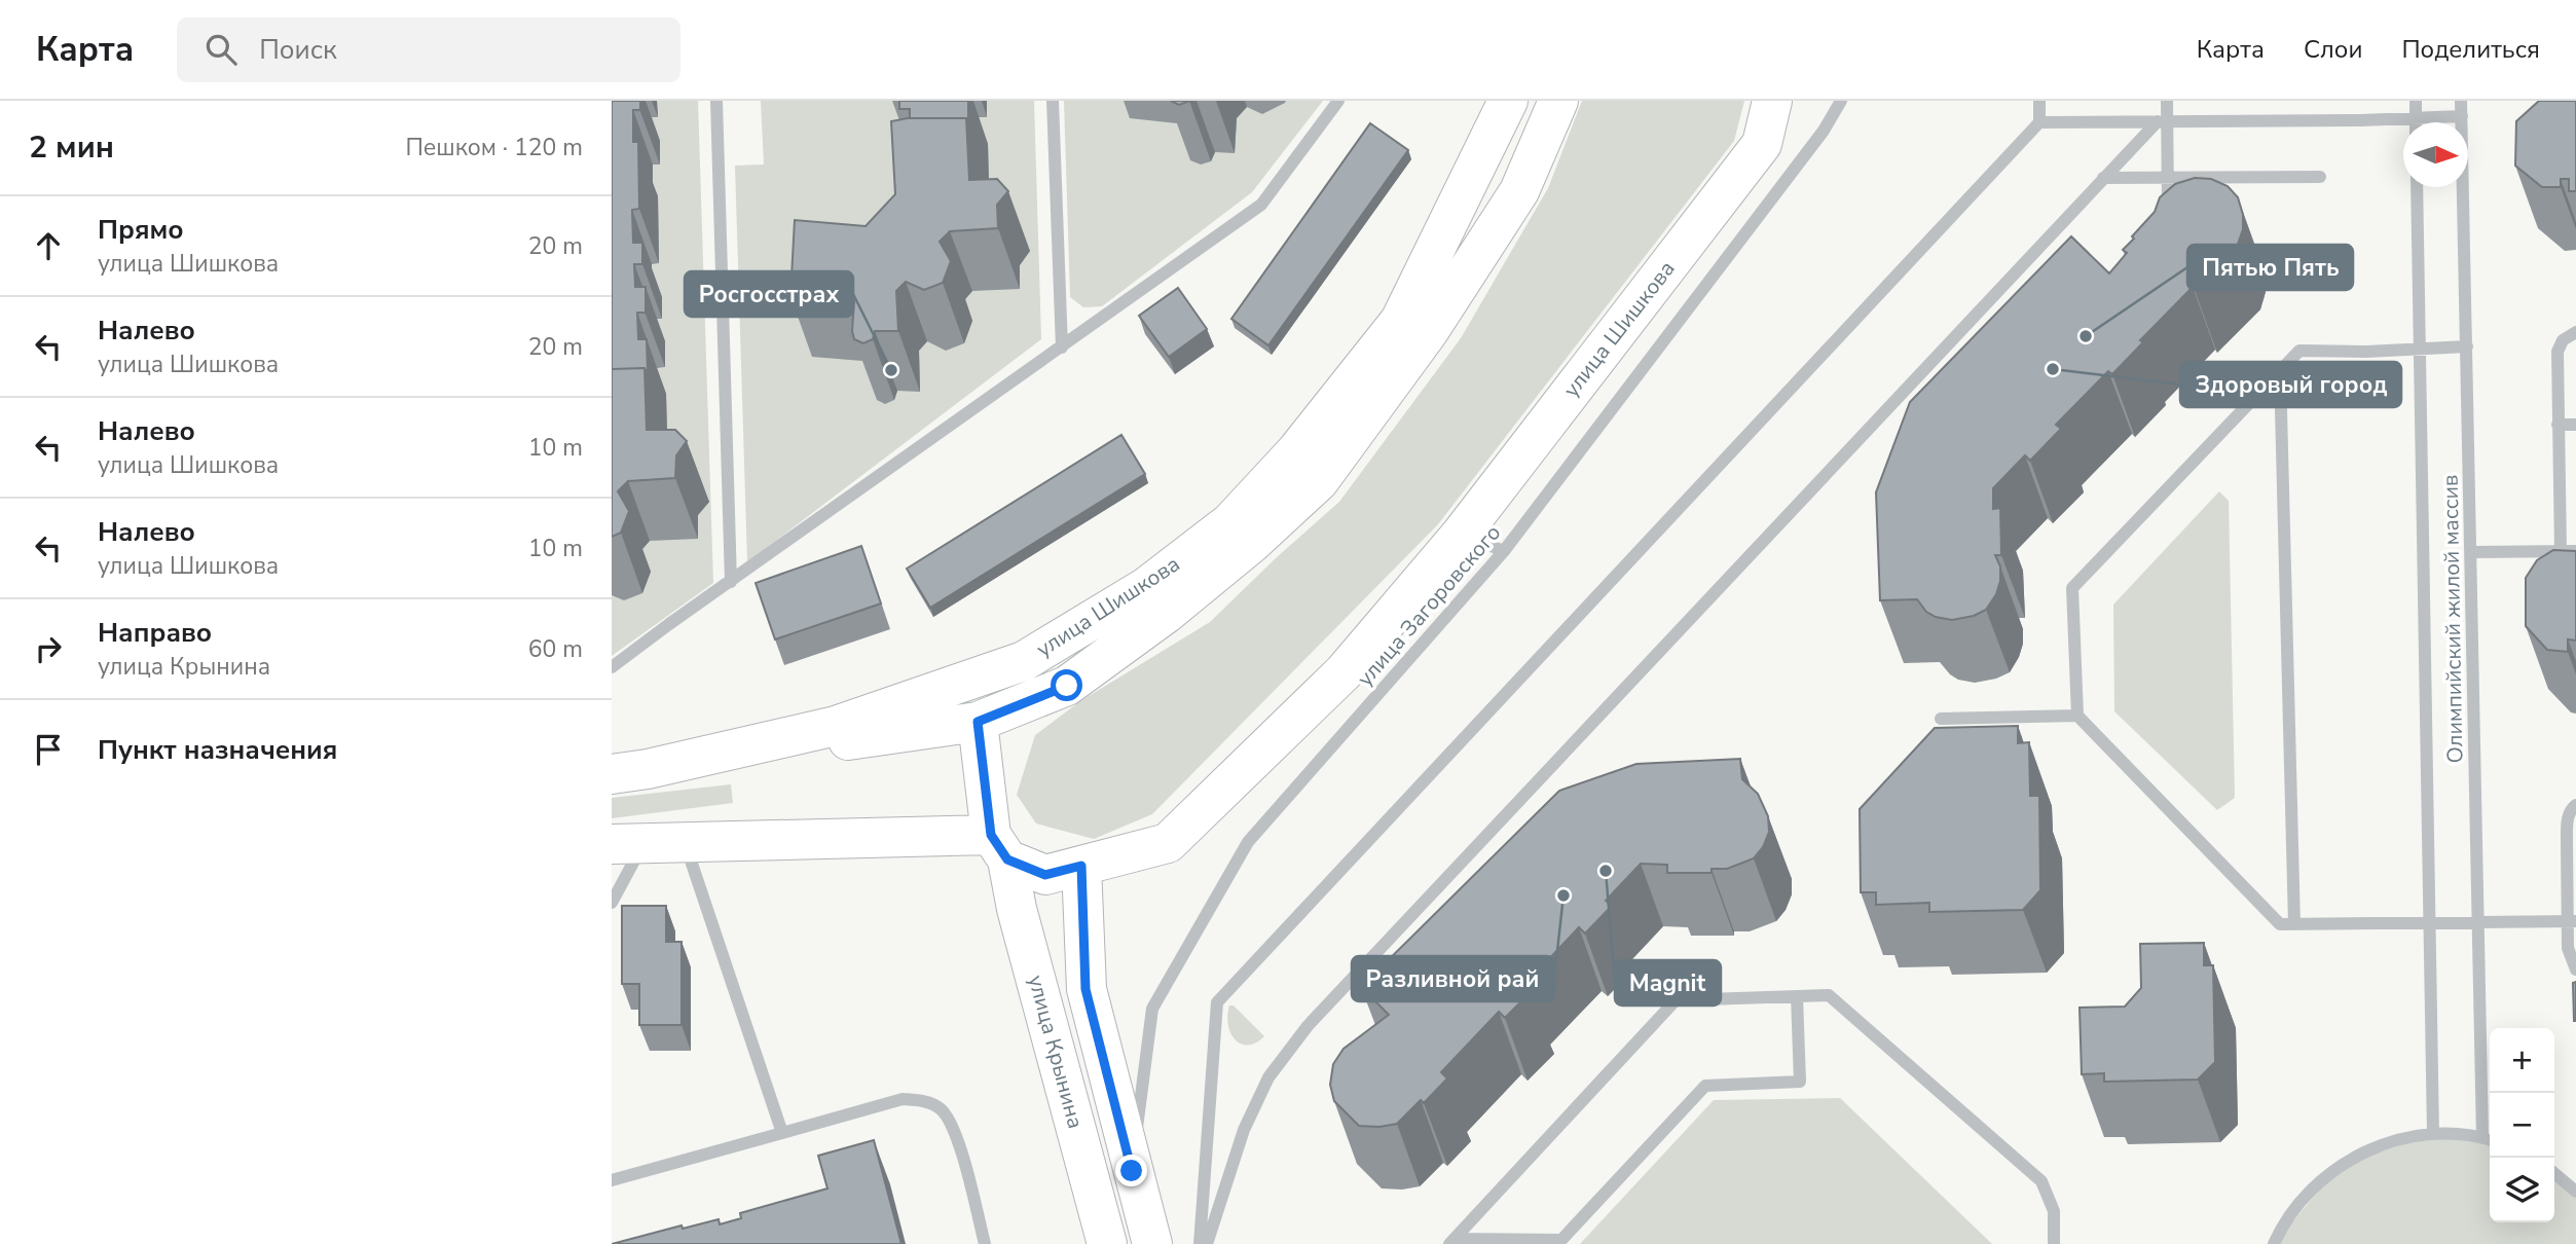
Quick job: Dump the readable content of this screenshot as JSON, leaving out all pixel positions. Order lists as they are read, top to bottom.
{
  "streets": {
    "main road": ["улица Шишкова", "улица Крынина"],
    "street": ["улица Загоровского", "Олимпийский жилой массив"]
  },
  "crossings": [
    ["улица Шишкова", "улица Крынина"],
    ["улица Загоровского", "улица Крынина"]
  ],
  "places": [
    "Пятью Пять",
    "Здоровый город",
    "Росгосстрах",
    "Magnit",
    "Разливной рай"
  ],
  "north": "right",
  "page": {
    "header": "Карта",
    "search": "Поиск",
    "nav": ["Карта", "Слои", "Поделиться"],
    "heading": ["2 мин", "Пешком · 120 m"],
    "list": [
      ["Прямо", "улица Шишкова", "20 m"],
      ["Налево", "улица Шишкова", "20 m"],
      ["Налево", "улица Шишкова", "10 m"],
      ["Налево", "улица Шишкова", "10 m"],
      ["Направо", "улица Крынина", "60 m"],
      "Пункт назначения"
    ],
    "map_buttons": ["+", "−"]
  }
}
